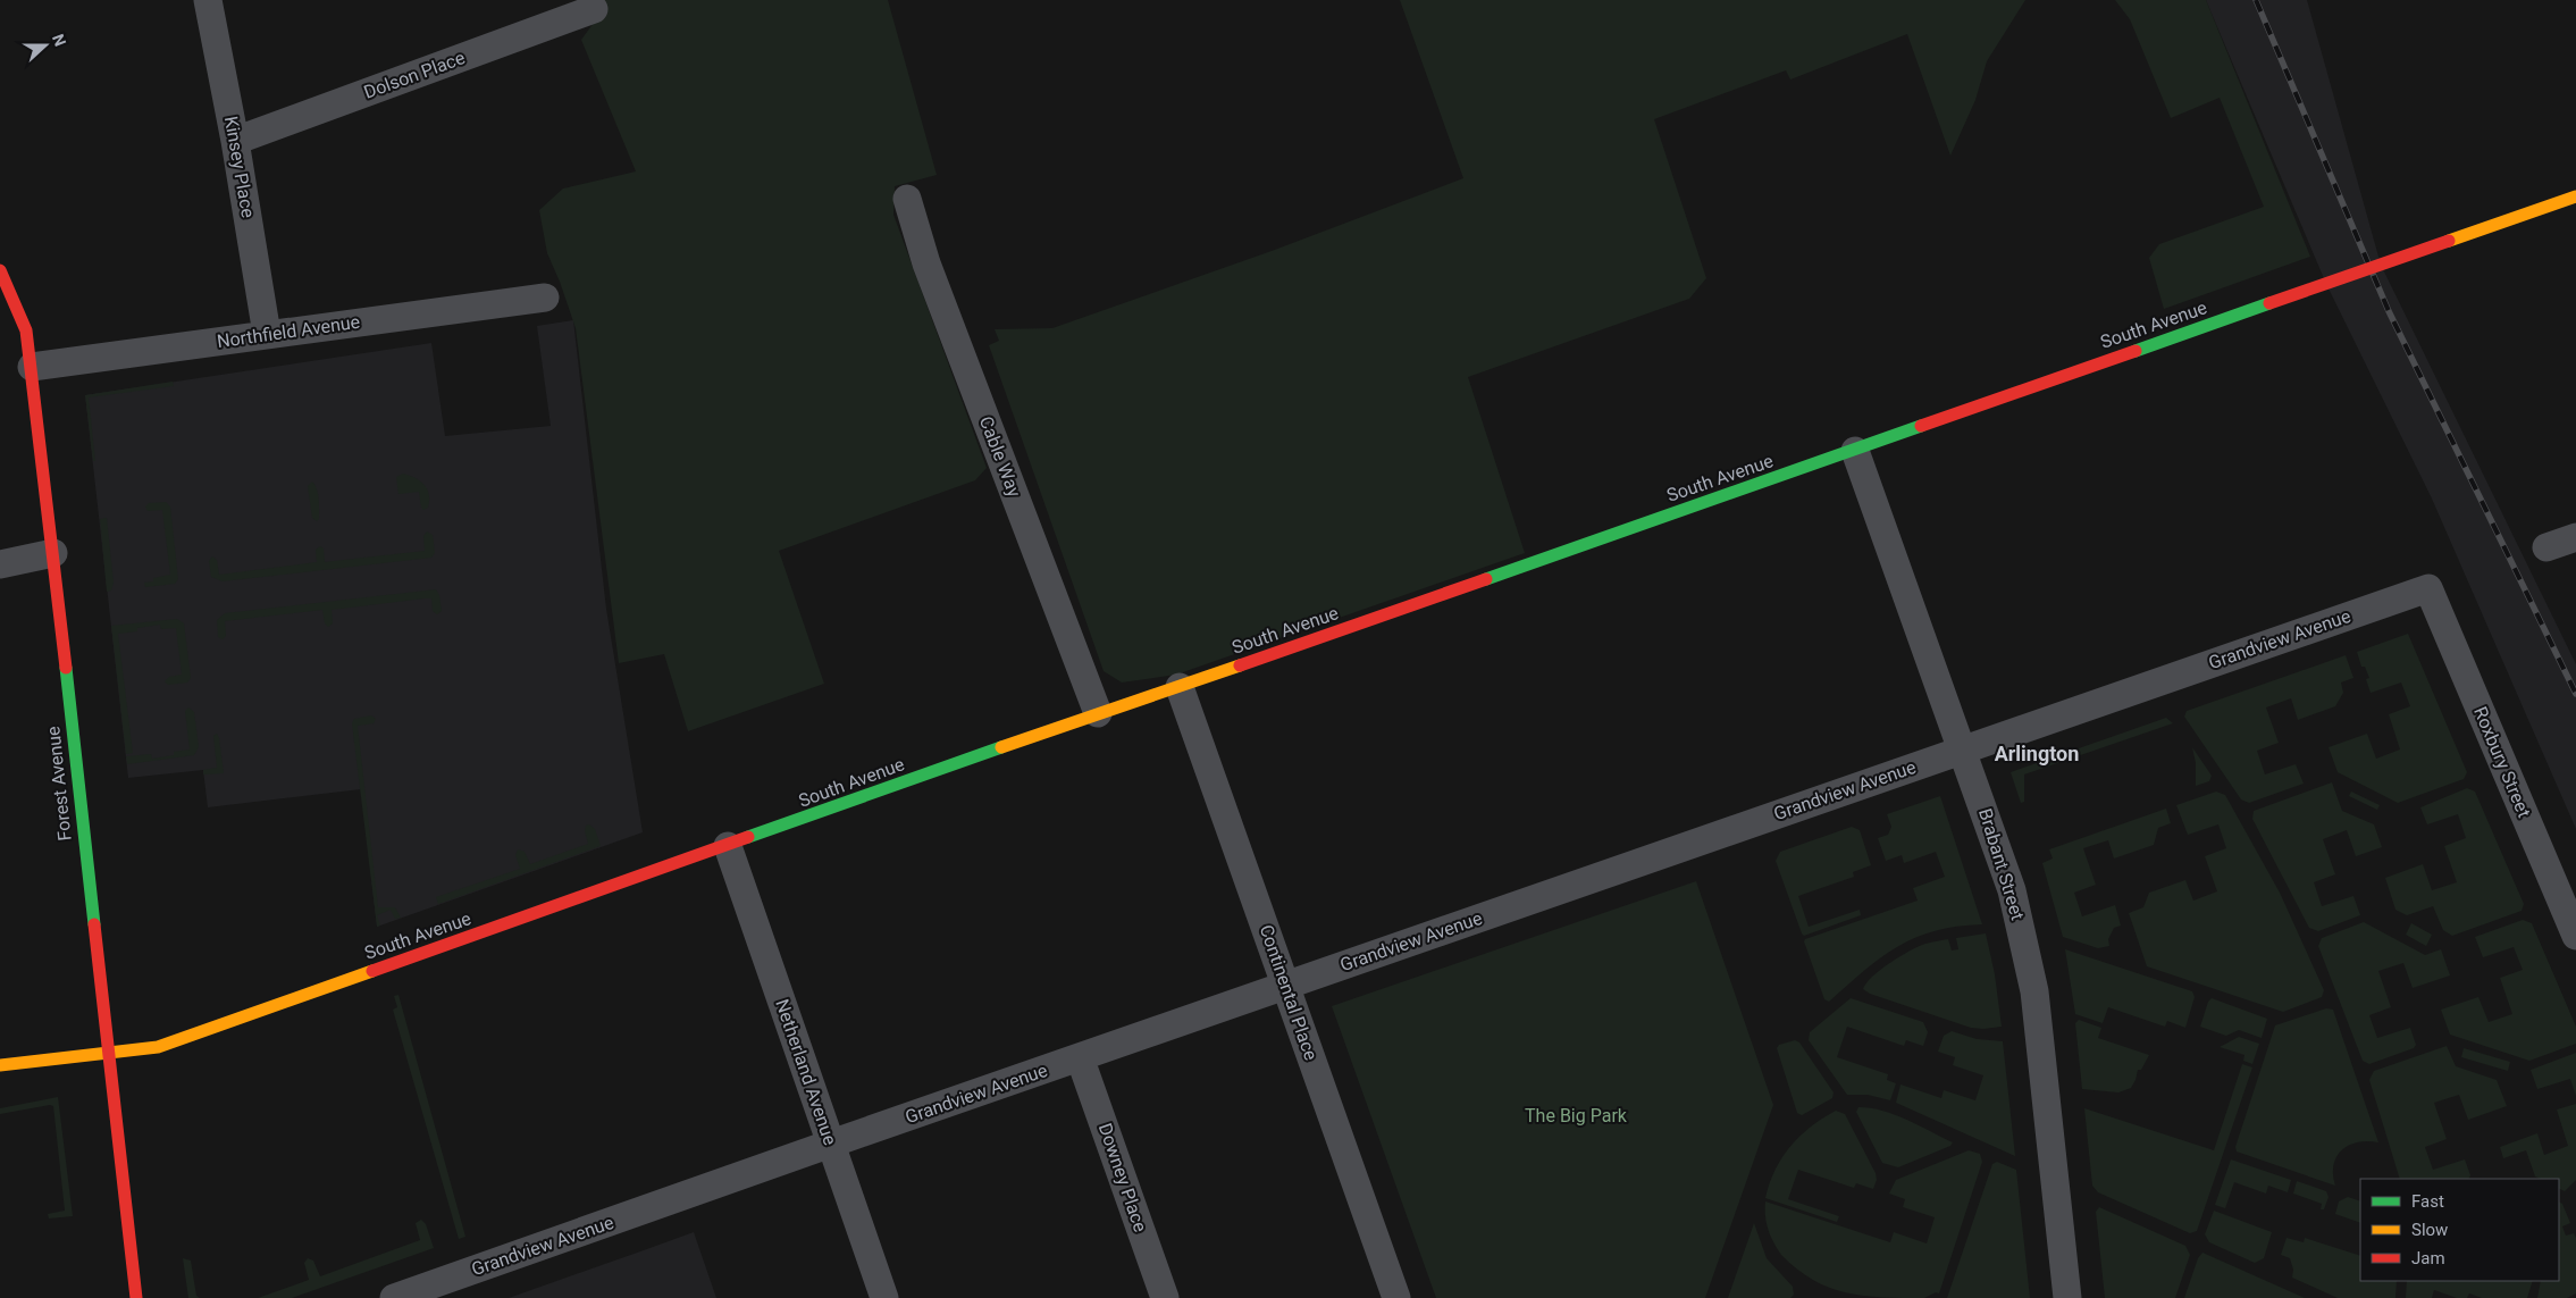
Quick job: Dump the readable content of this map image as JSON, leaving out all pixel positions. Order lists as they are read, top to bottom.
{
  "streets": {
    "street": [
      "Dolson Place",
      "Kinsey Place",
      "South Avenue",
      "Northfield Avenue",
      "Cable Way",
      "Grandview Avenue",
      "Roxbury Street",
      "Forest Avenue",
      "Brabant Street",
      "Continental Place",
      "Netherland Avenue",
      "Downey Place"
    ]
  },
  "crossings": [
    ["Dolson Place", "Kinsey Place"],
    ["Kinsey Place", "Northfield Avenue"],
    ["South Avenue", "Cable Way"],
    ["South Avenue", "Forest Avenue"],
    ["South Avenue", "Brabant Street"],
    ["South Avenue", "Continental Place"],
    ["South Avenue", "Netherland Avenue"],
    ["Northfield Avenue", "Forest Avenue"],
    ["Grandview Avenue", "Roxbury Street"],
    ["Grandview Avenue", "Brabant Street"],
    ["Grandview Avenue", "Continental Place"],
    ["Grandview Avenue", "Netherland Avenue"],
    ["Grandview Avenue", "Downey Place"]
  ],
  "districts": ["Arlington"],
  "parks": ["The Big Park"],
  "legend": ["Fast", "Slow", "Jam"],
  "north": "right"
}
